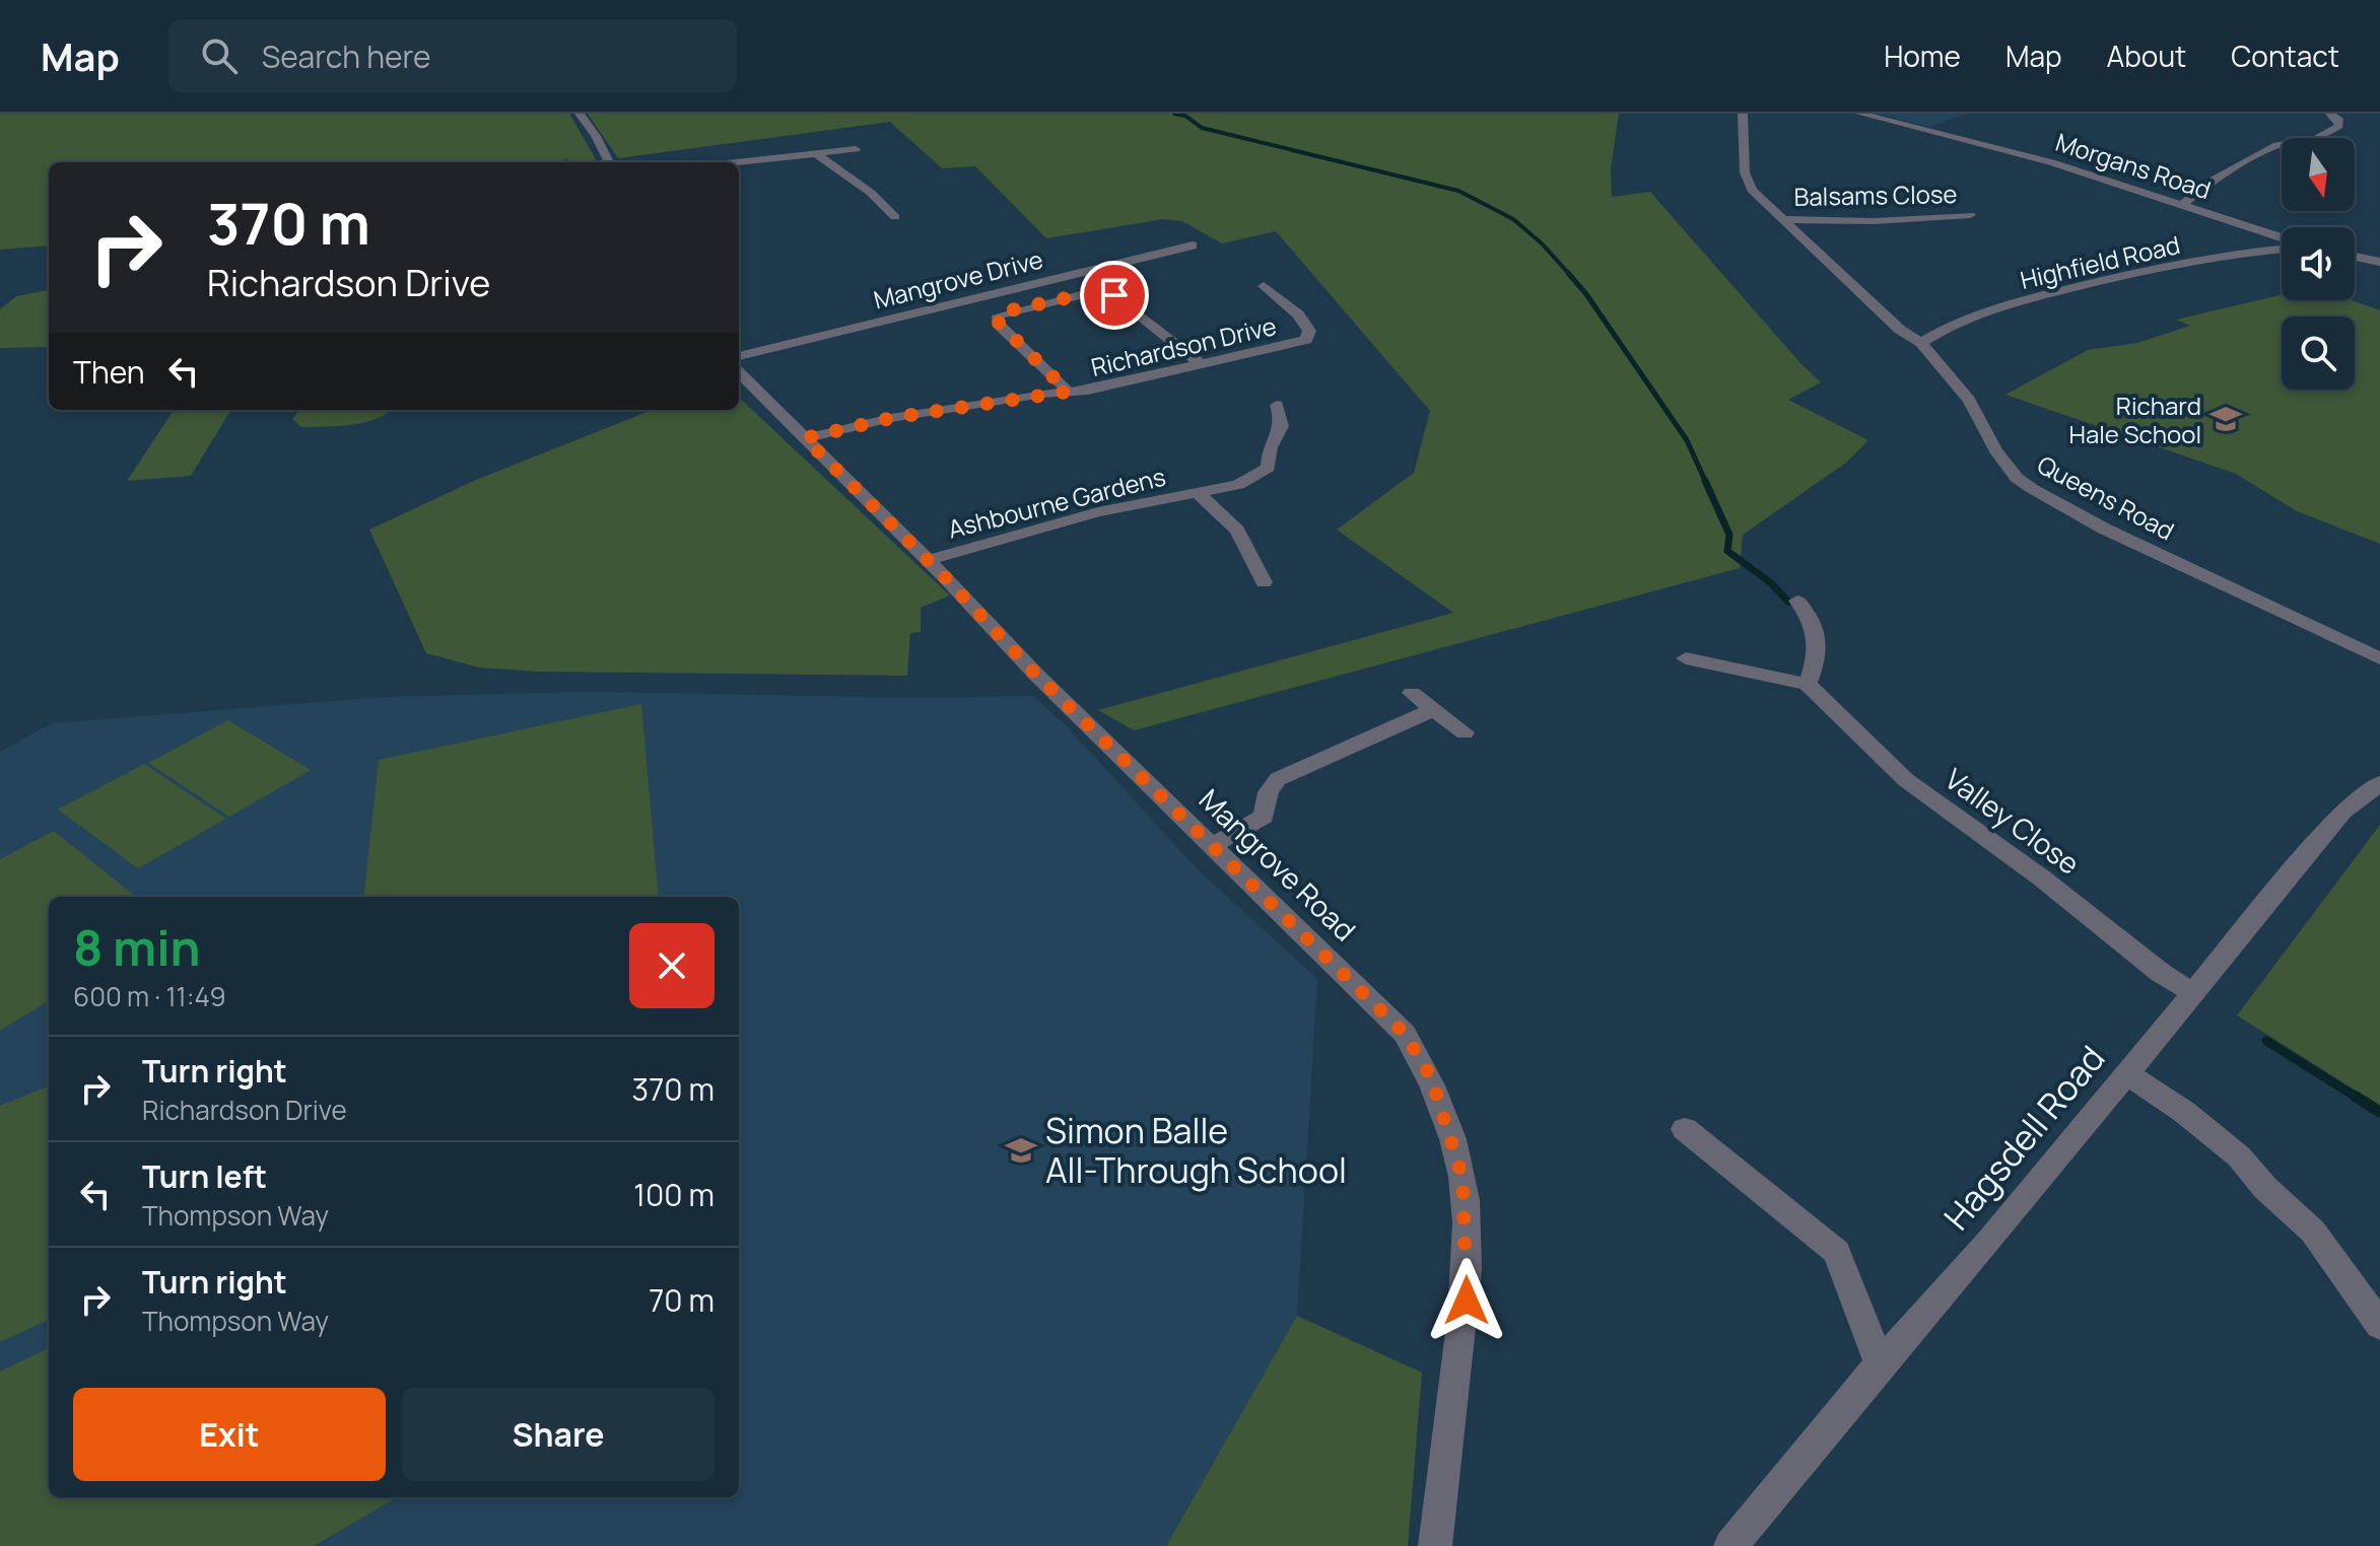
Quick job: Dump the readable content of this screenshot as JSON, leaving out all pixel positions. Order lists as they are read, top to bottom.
{
  "streets": {
    "street": [
      "Morgans Road",
      "Balsams Close",
      "Highfield Road",
      "Mangrove Drive",
      "Richardson Drive",
      "Queens Road",
      "Ashbourne Gardens",
      "Valley Close",
      "Mangrove Road",
      "Hagsdell Road"
    ]
  },
  "crossings": [
    ["Balsams Close", "Queens Road"],
    ["Highfield Road", "Queens Road"],
    ["Richardson Drive", "Mangrove Road"],
    ["Ashbourne Gardens", "Mangrove Road"],
    ["Valley Close", "Hagsdell Road"]
  ],
  "places": {
    "school or university": ["Richard Hale School", "Simon Balle All-Through School"]
  },
  "north": "bottom",
  "page": {
    "header": "Map",
    "search": "Search here",
    "nav": [
      "Home",
      "Map",
      "About",
      "Contact"
    ],
    "turn": ["370 m", "Richardson Drive"],
    "then": "Then",
    "heading": ["8 min", "600 m · 11:49"],
    "list": [
      {
        "name": "Turn right",
        "note": "Richardson Drive",
        "value": "370 m"
      },
      {
        "name": "Turn left",
        "note": "Thompson Way",
        "value": "100 m"
      },
      {
        "name": "Turn right",
        "note": "Thompson Way",
        "value": "70 m"
      }
    ],
    "buttons": ["Exit", "Share"]
  }
}
